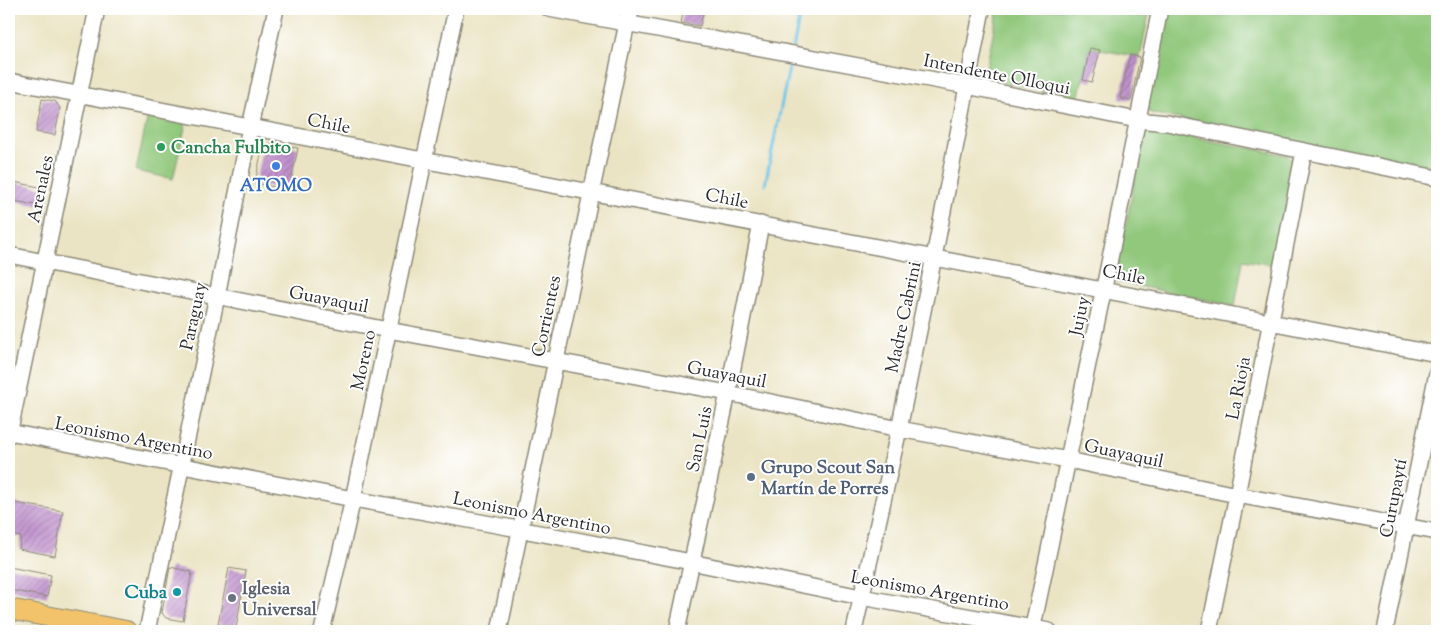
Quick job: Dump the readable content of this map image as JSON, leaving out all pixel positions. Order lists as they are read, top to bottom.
{
  "streets": {
    "street": [
      "Intendente Olloqui",
      "Chile",
      "Arenales",
      "Guayaquil",
      "Paraguay",
      "Corrientes",
      "Jujuy",
      "Madre Cabrini",
      "Moreno",
      "La Rioja",
      "Leonismo Argentino",
      "San Luis",
      "Curupaytí"
    ]
  },
  "crossings": [
    ["Intendente Olloqui", "Corrientes"],
    ["Intendente Olloqui", "Jujuy"],
    ["Intendente Olloqui", "Madre Cabrini"],
    ["Intendente Olloqui", "La Rioja"],
    ["Chile", "Arenales"],
    ["Chile", "Paraguay"],
    ["Chile", "Corrientes"],
    ["Chile", "Jujuy"],
    ["Chile", "Madre Cabrini"],
    ["Chile", "Moreno"],
    ["Chile", "La Rioja"],
    ["Chile", "San Luis"],
    ["Arenales", "Guayaquil"],
    ["Arenales", "Leonismo Argentino"],
    ["Guayaquil", "Paraguay"],
    ["Guayaquil", "Corrientes"],
    ["Guayaquil", "Jujuy"],
    ["Guayaquil", "Madre Cabrini"],
    ["Guayaquil", "Moreno"],
    ["Guayaquil", "La Rioja"],
    ["Guayaquil", "San Luis"],
    ["Guayaquil", "Curupaytí"],
    ["Paraguay", "Leonismo Argentino"],
    ["Corrientes", "Leonismo Argentino"],
    ["Jujuy", "Leonismo Argentino"],
    ["Madre Cabrini", "Leonismo Argentino"],
    ["Moreno", "Leonismo Argentino"],
    ["Leonismo Argentino", "San Luis"]
  ],
  "places": [
    "Cancha Fulbito",
    "ATOMO",
    "Grupo Scout San Martín de Porres",
    "Cuba",
    "Iglesia Universal"
  ]
}
